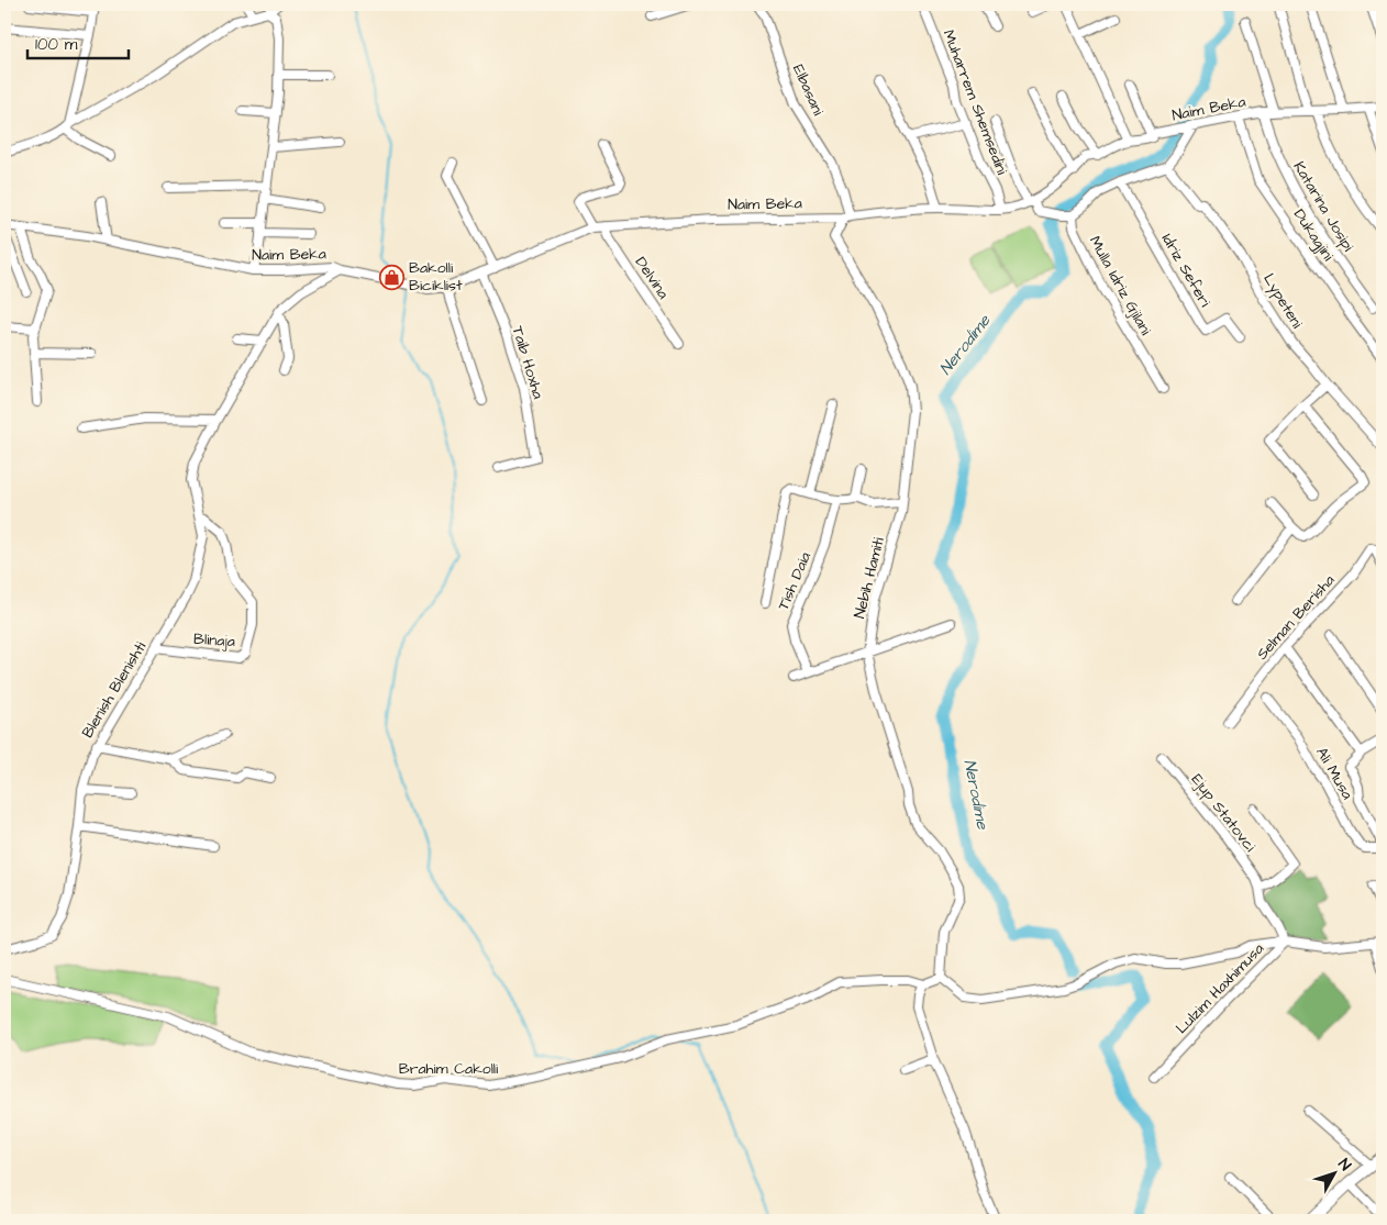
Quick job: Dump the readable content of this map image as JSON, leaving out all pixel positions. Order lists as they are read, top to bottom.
{
  "streets": {
    "street": [
      "Elbasani",
      "Muharrem Shemsedini",
      "Naim Beka",
      "Katarina Josipi",
      "Dukagjini",
      "Idriz Seferi",
      "Delvina",
      "Mulla Idriz Gjilani",
      "Lypeteni",
      "Taib Hoxha",
      "Nebih Hamiti",
      "Tish Daia",
      "Selman Berisha",
      "Blinaja",
      "Blenish Blenishti",
      "Ali Musa",
      "Ejup Statovci",
      "Lulzim Haxhimusa",
      "Brahim Cakolli"
    ]
  },
  "crossings": [
    ["Elbasani", "Naim Beka"],
    ["Elbasani", "Nebih Hamiti"],
    ["Muharrem Shemsedini", "Naim Beka"],
    ["Naim Beka", "Katarina Josipi"],
    ["Naim Beka", "Dukagjini"],
    ["Naim Beka", "Delvina"],
    ["Naim Beka", "Taib Hoxha"],
    ["Naim Beka", "Nebih Hamiti"],
    ["Naim Beka", "Blenish Blenishti"],
    ["Nebih Hamiti", "Lulzim Haxhimusa"],
    ["Blinaja", "Blenish Blenishti"],
    ["Ejup Statovci", "Lulzim Haxhimusa"]
  ],
  "water": ["Nerodime"],
  "places": {
    "shop": ["Bakolli Biciklist"]
  },
  "scale_bar": "100 m",
  "north": "top right"
}
